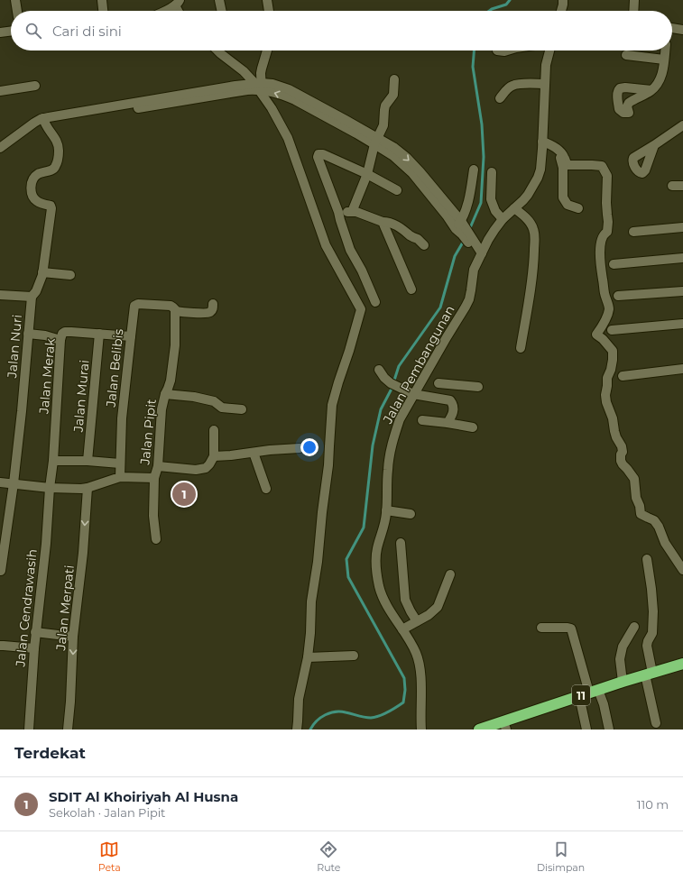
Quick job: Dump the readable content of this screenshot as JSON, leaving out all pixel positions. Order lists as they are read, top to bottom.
{
  "streets": {
    "highway": ["11"],
    "street": [
      "Jalan Nuri",
      "Jalan Pembangunan",
      "Jalan Belibis",
      "Jalan Merak",
      "Jalan Murai",
      "Jalan Pipit",
      "Jalan Cendrawasih",
      "Jalan Merpati"
    ]
  },
  "crossings": [
    ["Jalan Nuri", "Jalan Pipit"],
    ["Jalan Belibis", "Jalan Merak"],
    ["Jalan Belibis", "Jalan Pipit"],
    ["Jalan Merak", "Jalan Murai"],
    ["Jalan Merak", "Jalan Pipit"],
    ["Jalan Merak", "Jalan Cendrawasih"],
    ["Jalan Pipit", "Jalan Cendrawasih"],
    ["Jalan Pipit", "Jalan Merpati"]
  ],
  "one_way": ["Jalan Merpati"],
  "page": {
    "search": "Cari di sini",
    "pins": "1",
    "heading": "Terdekat",
    "list": [
      {
        "mark": "1",
        "name": "SDIT Al Khoiriyah Al Husna",
        "note": "Sekolah · Jalan Pipit",
        "value": "110 m"
      }
    ],
    "nav": ["Peta", "Rute", "Disimpan"]
  }
}
